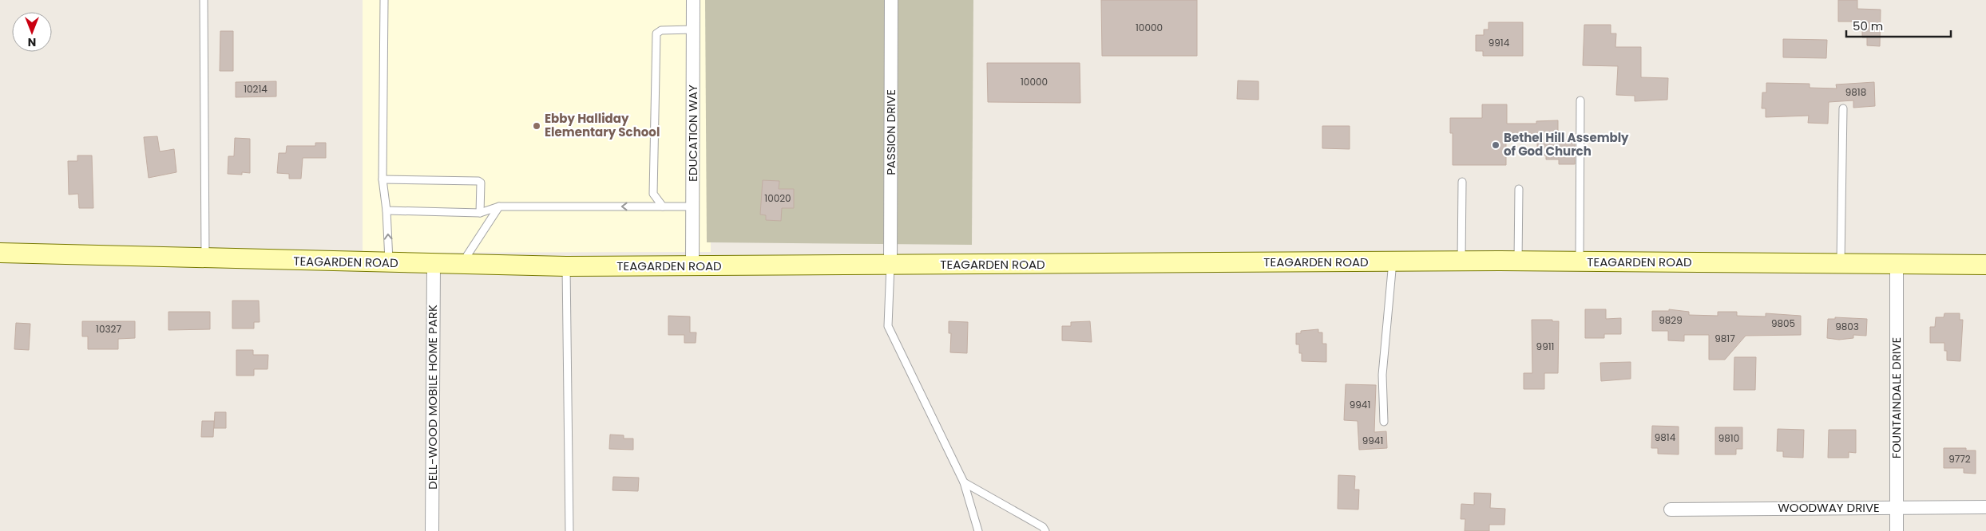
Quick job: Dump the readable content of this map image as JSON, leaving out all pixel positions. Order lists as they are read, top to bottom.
{
  "streets": {
    "street": [
      "PASSION DRIVE",
      "EDUCATION WAY",
      "TEAGARDEN ROAD",
      "DELL-WOOD MOBILE HOME PARK",
      "FOUNTAINDALE DRIVE",
      "WOODWAY DRIVE"
    ]
  },
  "crossings": [
    ["PASSION DRIVE", "TEAGARDEN ROAD"],
    ["EDUCATION WAY", "TEAGARDEN ROAD"],
    ["TEAGARDEN ROAD", "DELL-WOOD MOBILE HOME PARK"],
    ["TEAGARDEN ROAD", "FOUNTAINDALE DRIVE"],
    ["FOUNTAINDALE DRIVE", "WOODWAY DRIVE"]
  ],
  "places": ["Ebby Halliday Elementary School", "Bethel Hill Assembly of God Church"],
  "house_numbers": [
    "10000",
    "9914",
    "10000",
    "10214",
    "9818",
    "10020",
    "9829",
    "9805",
    "9803",
    "10327",
    "9817",
    "9911",
    "9941",
    "9814",
    "9810",
    "9941",
    "9772"
  ],
  "scale_bar": "50 m",
  "north": "bottom"
}
